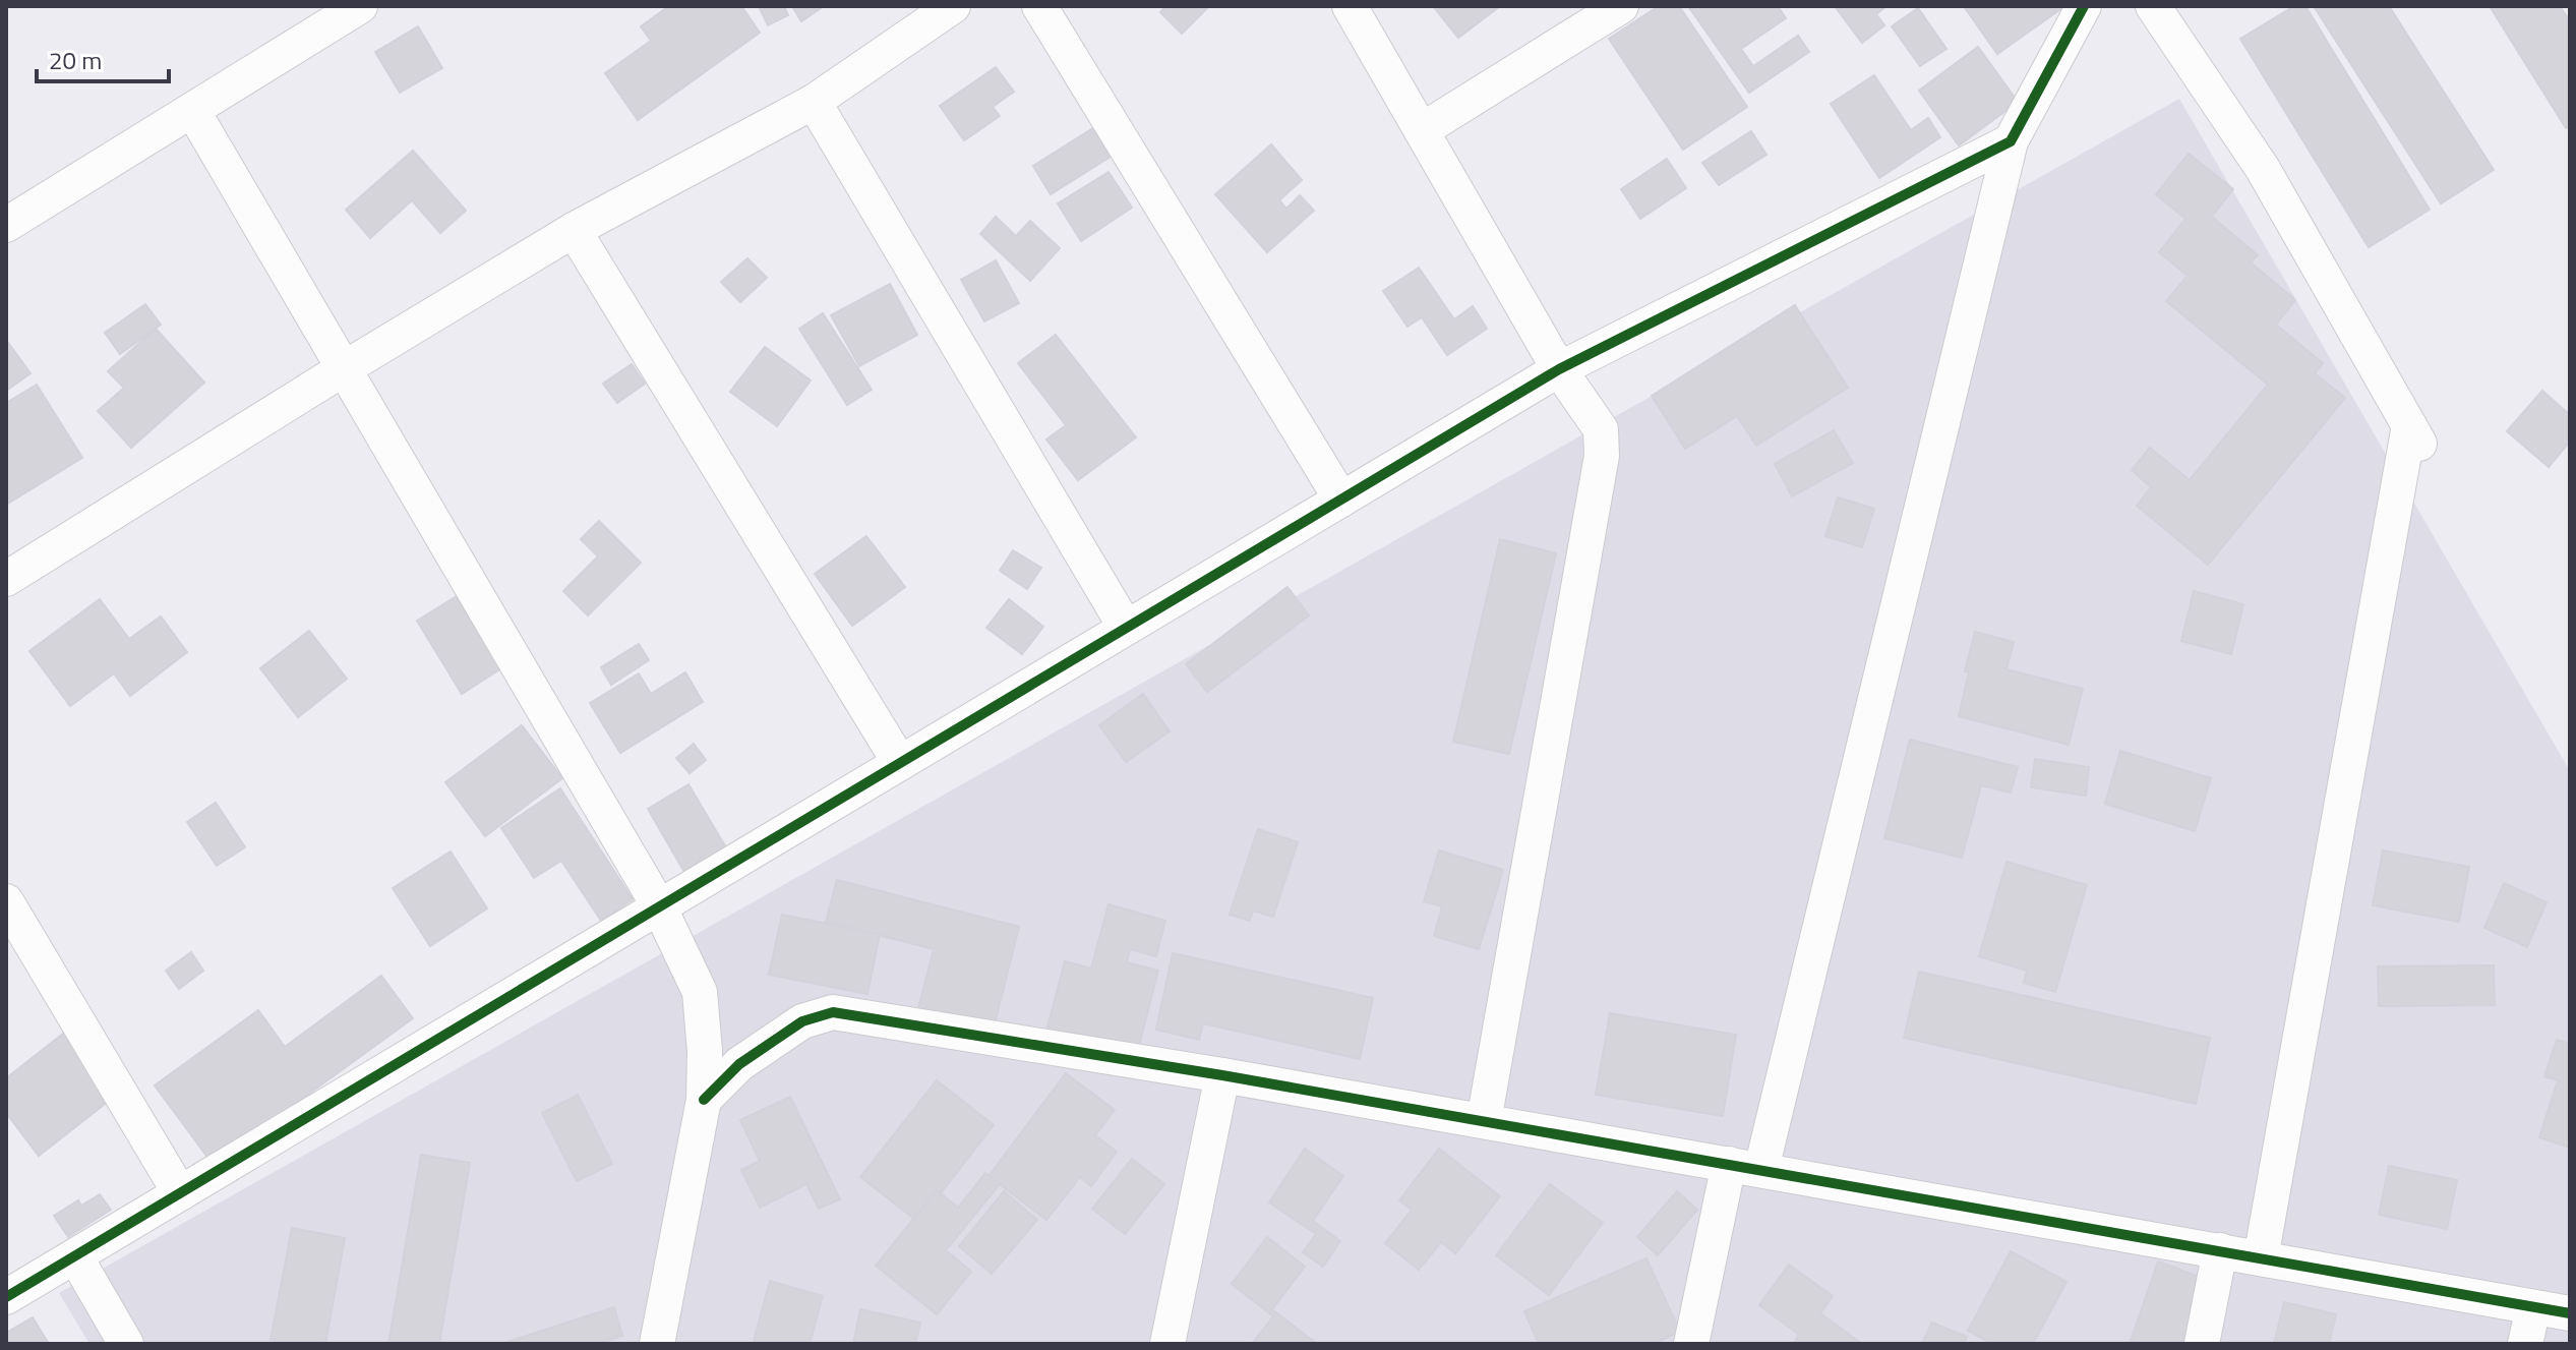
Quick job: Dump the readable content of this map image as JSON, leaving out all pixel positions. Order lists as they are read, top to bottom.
{
  "scale_bar": "20 m"
}
